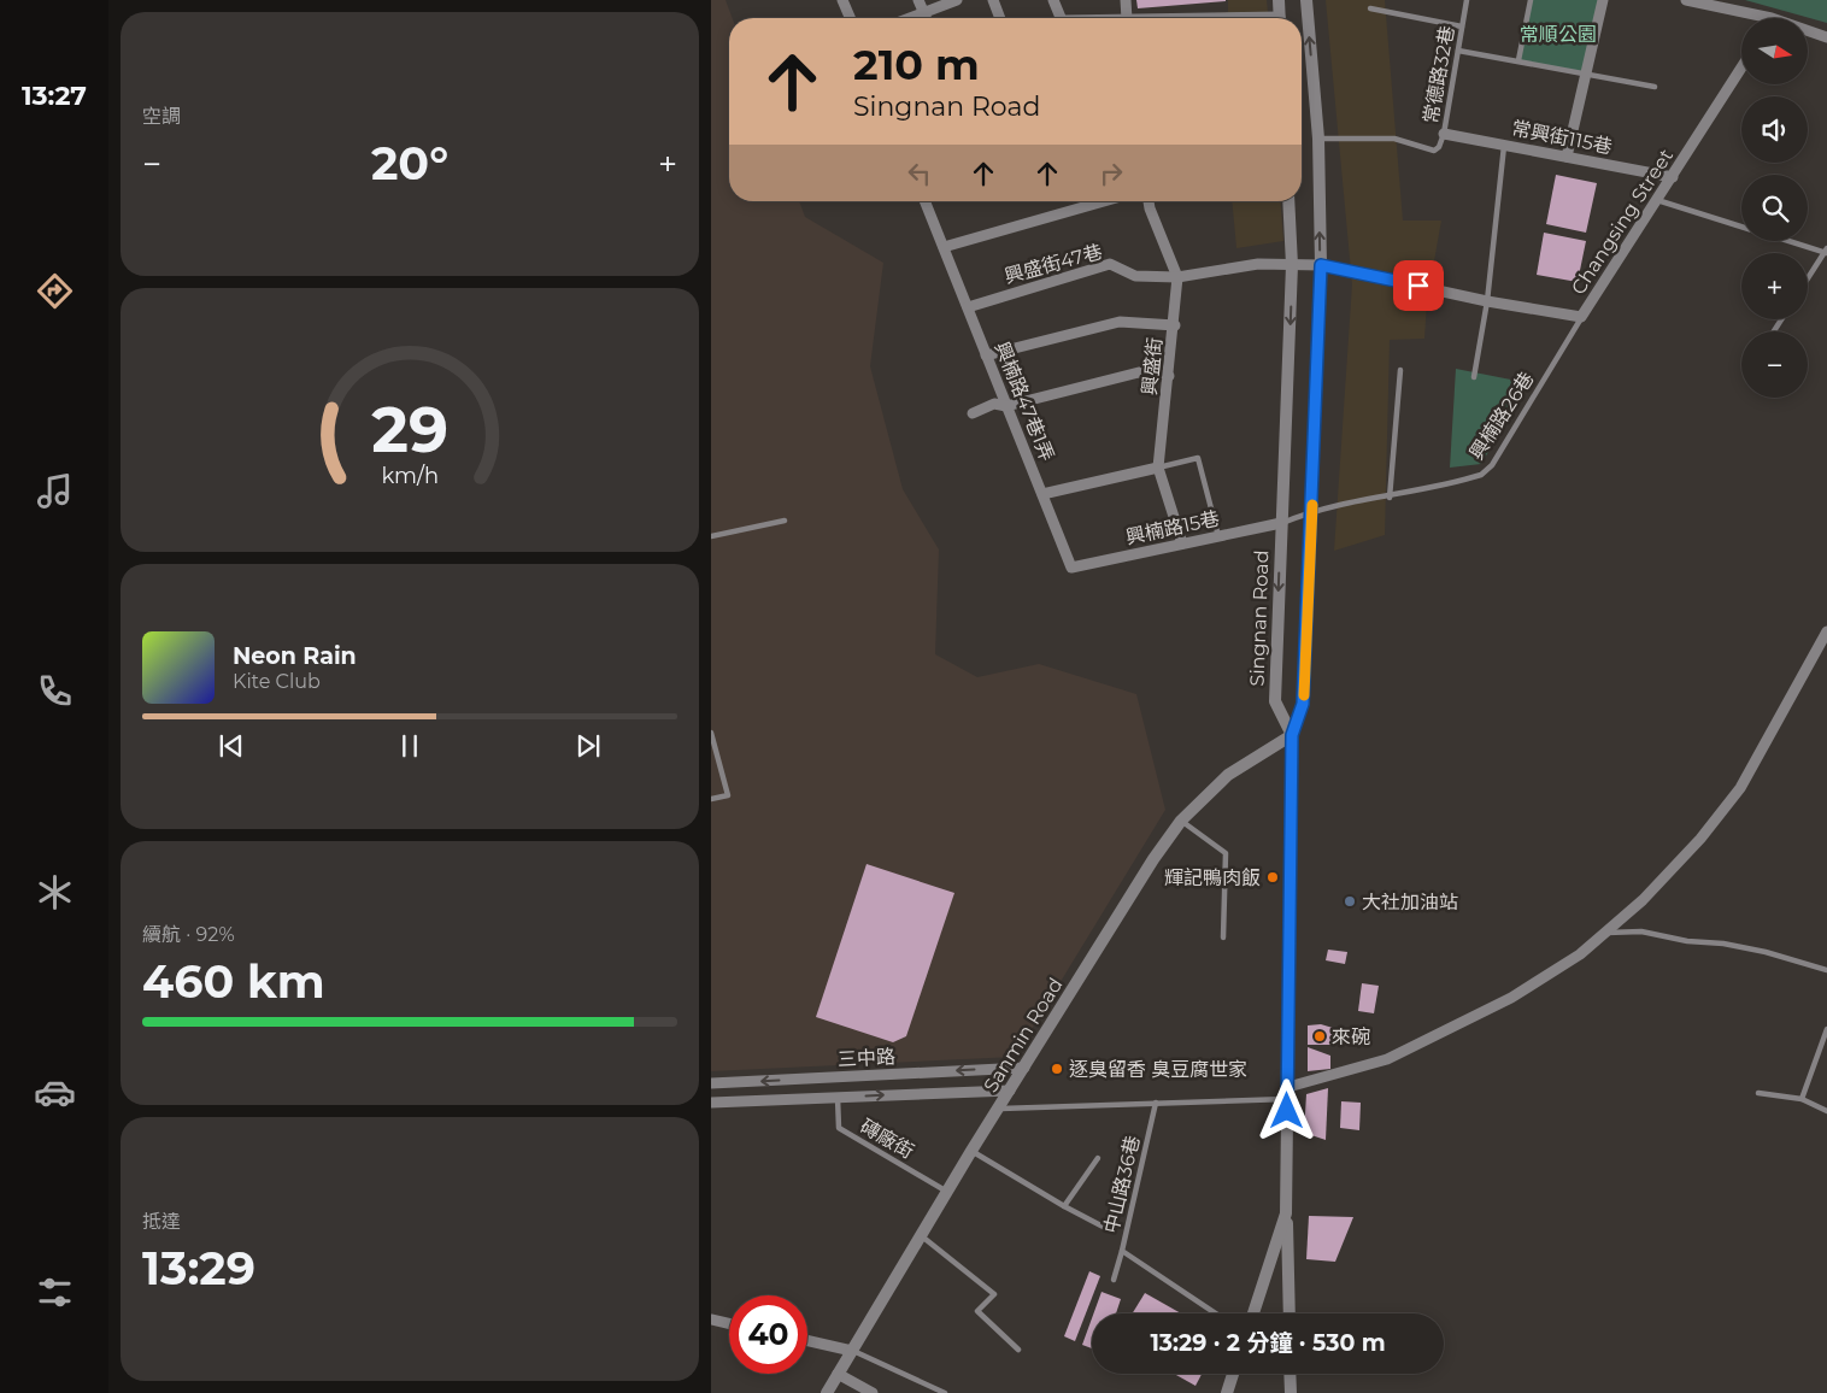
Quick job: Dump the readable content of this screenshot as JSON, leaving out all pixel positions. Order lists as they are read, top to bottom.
{
  "streets": {
    "street": [
      "常興街115巷",
      "Changsing Street",
      "興盛街47巷",
      "興盛街",
      "興楠路47巷1弄",
      "興楠路15巷",
      "Singnan Road",
      "Sanmin Road",
      "三中路"
    ],
    "lane": [
      "常德路32巷",
      "興楠路26巷",
      "磚廠街",
      "中山路36巷"
    ]
  },
  "crossings": [
    ["常德路32巷", "常興街115巷"],
    ["常興街115巷", "Changsing Street"],
    ["Changsing Street", "興盛街47巷"],
    ["Changsing Street", "興楠路26巷"],
    ["Changsing Street", "Singnan Road"],
    ["興盛街47巷", "興盛街"],
    ["興盛街47巷", "興楠路47巷1弄"],
    ["興盛街47巷", "Singnan Road"],
    ["興盛街", "興楠路15巷"],
    ["興楠路47巷1弄", "興楠路15巷"],
    ["興楠路26巷", "興楠路15巷"],
    ["興楠路26巷", "Singnan Road"],
    ["興楠路15巷", "Singnan Road"],
    ["Singnan Road", "Sanmin Road"],
    ["Sanmin Road", "三中路"],
    ["Sanmin Road", "磚廠街"]
  ],
  "parks": ["常順公園"],
  "places": [
    "輝記鴨肉飯",
    "大社加油站",
    "來碗",
    "逐臭留香 臭豆腐世家"
  ],
  "north": "right",
  "page": {
    "tabs": "13:27",
    "tile": [
      "空調",
      ["續航 · 92%", "460 km"],
      ["抵達", "13:29"]
    ],
    "map_buttons": ["+", "−"],
    "turn": ["210 m", "Singnan Road"],
    "heat": ["−", "20°", "+"],
    "song": ["Neon Rain", "Kite Club"],
    "limit": "40",
    "trip": "13:29 · 2 分鐘 · 530 m",
    "gauge": ["29", "km/h"]
  }
}
